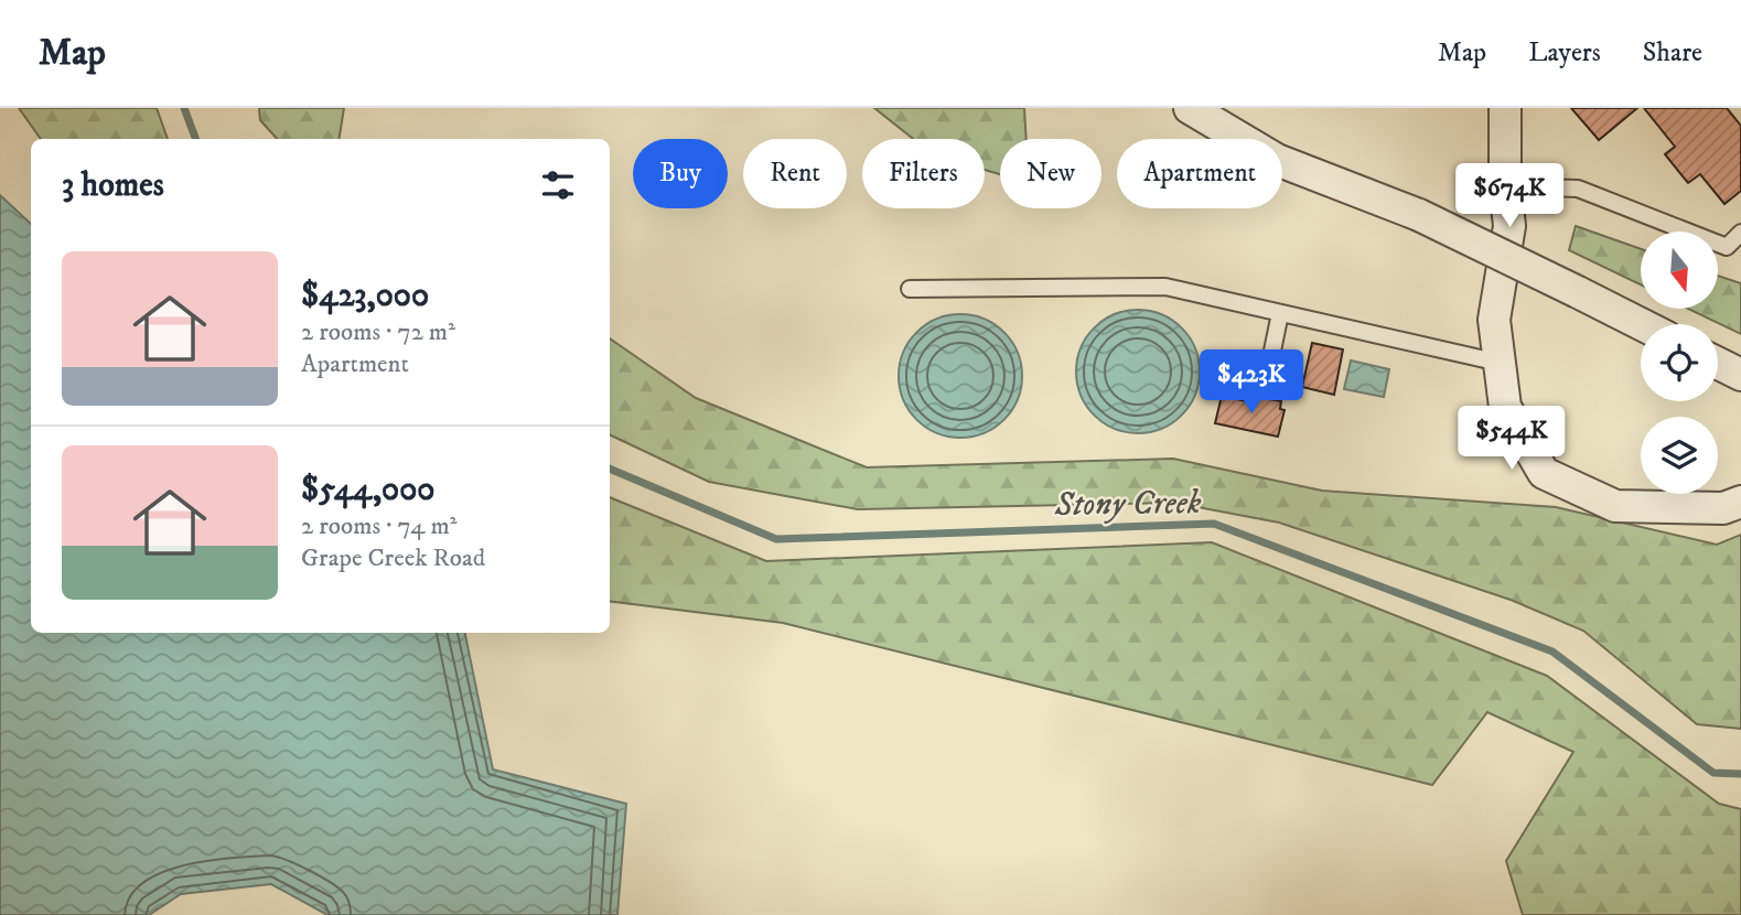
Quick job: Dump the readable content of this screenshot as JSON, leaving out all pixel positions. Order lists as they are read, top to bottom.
{
  "water": ["Stony Creek"],
  "north": "bottom",
  "page": {
    "header": "Map",
    "nav": ["Map", "Layers", "Share"],
    "chip": [
      "Buy",
      "Rent",
      "Filters",
      "New",
      "Apartment"
    ],
    "heading": "3 homes",
    "price": ["$674K", "$423K", "$544K"],
    "list": [
      {
        "name": "$423,000",
        "note": "2 rooms · 72 m² · Apartment"
      },
      {
        "name": "$544,000",
        "note": "2 rooms · 74 m² · Grape Creek Road"
      }
    ]
  }
}
